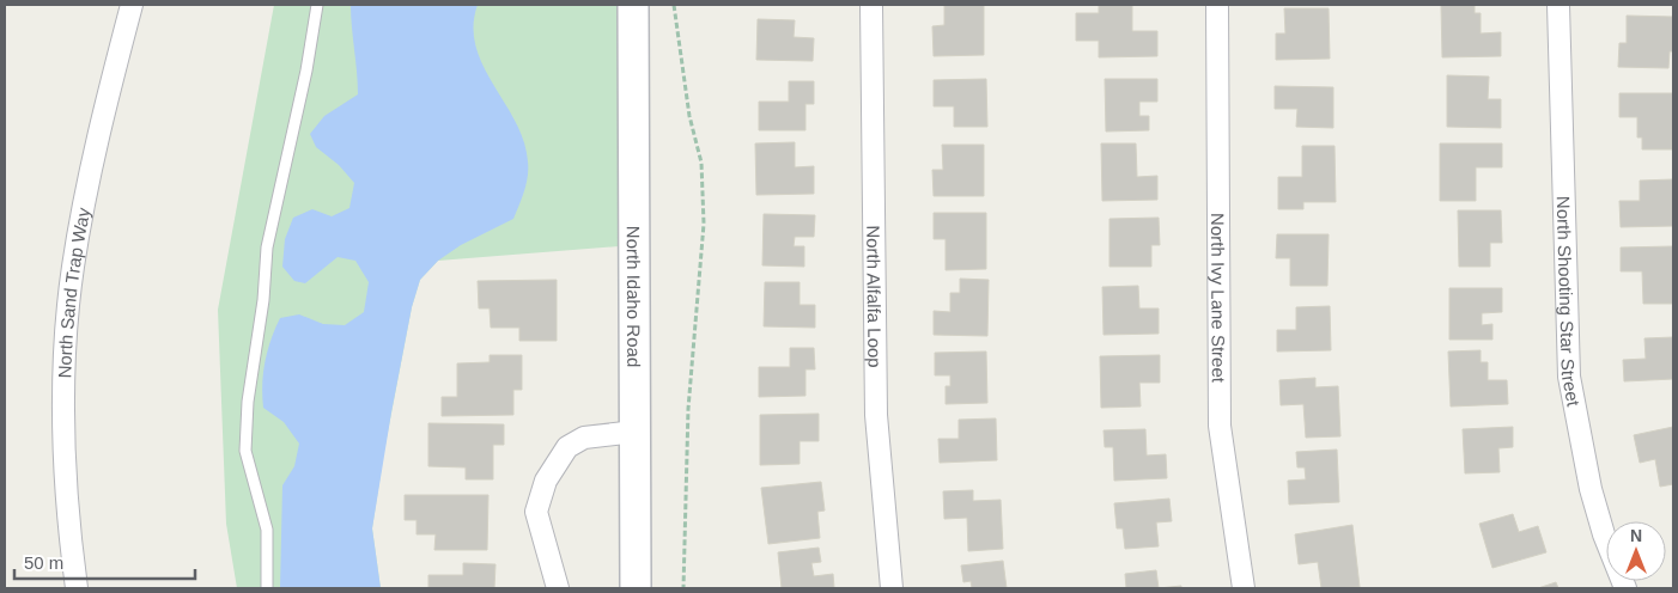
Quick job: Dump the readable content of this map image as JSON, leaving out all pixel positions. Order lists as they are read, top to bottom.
{
  "streets": {
    "main road": ["North Idaho Road"],
    "street": [
      "North Sand Trap Way",
      "North Alfalfa Loop",
      "North Ivy Lane Street",
      "North Shooting Star Street"
    ]
  },
  "scale_bar": "50 m",
  "north": "top"
}
